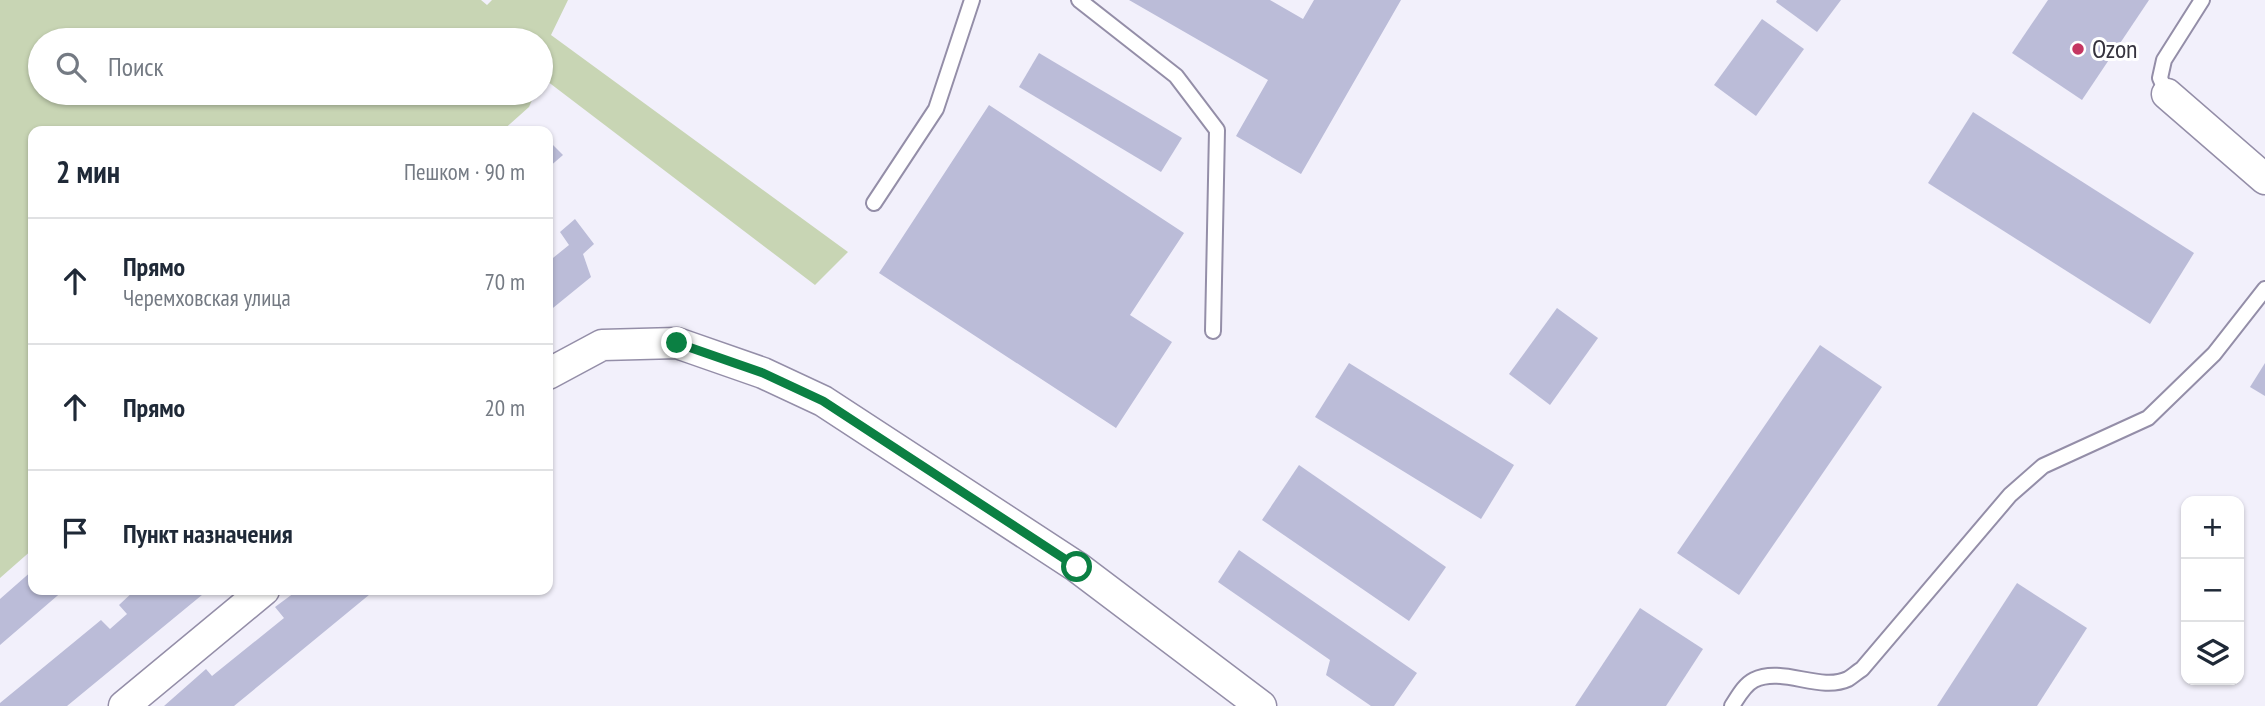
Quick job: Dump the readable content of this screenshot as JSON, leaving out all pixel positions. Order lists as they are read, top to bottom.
{
  "places": ["Ozon"],
  "page": {
    "search": "Поиск",
    "heading": ["2 мин", "Пешком · 90 m"],
    "list": [
      ["Прямо", "Черемховская улица", "70 m"],
      ["Прямо", "20 m"],
      "Пункт назначения"
    ],
    "map_buttons": ["+", "−"]
  }
}
